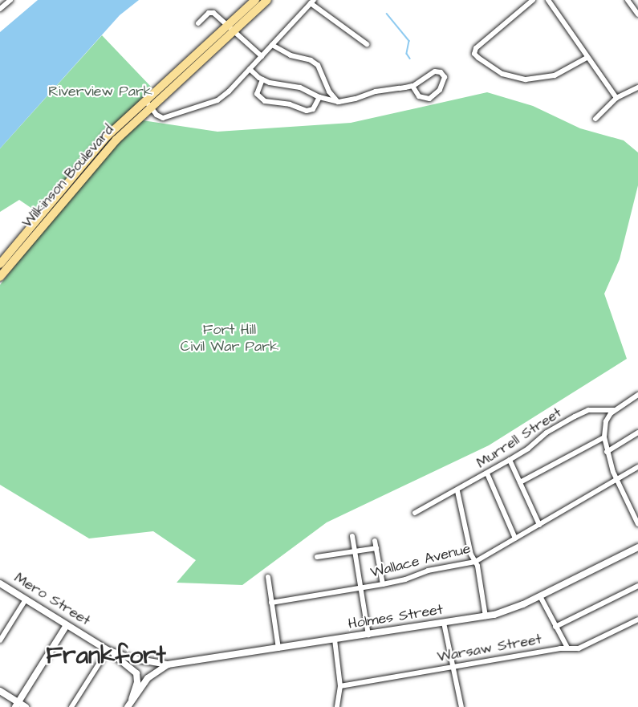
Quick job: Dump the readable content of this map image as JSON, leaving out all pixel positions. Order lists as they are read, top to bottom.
{
  "streets": {
    "highway": ["Wilkinson Boulevard"],
    "main road": ["Mero Street", "Holmes Street"],
    "street": ["Murrell Street", "Wallace Avenue", "Warsaw Street"]
  },
  "crossings": [
    ["Mero Street", "Holmes Street"]
  ],
  "districts": ["Frankfort"],
  "parks": ["Riverview Park", "Fort Hill Civil War Park"]
}
